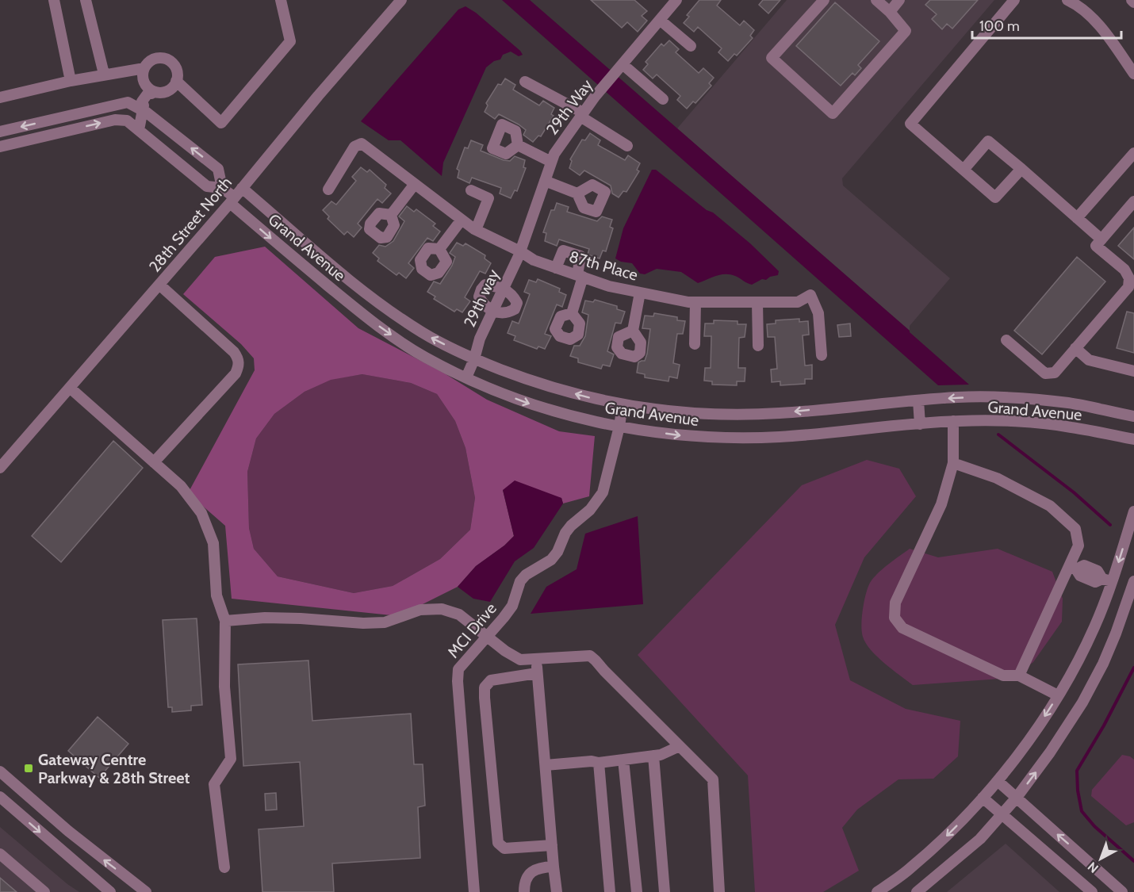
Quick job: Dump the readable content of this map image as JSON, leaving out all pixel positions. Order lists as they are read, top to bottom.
{
  "streets": {
    "street": [
      "29th Way",
      "28th Street North",
      "Grand Avenue",
      "87th Place",
      "29th way",
      "MCI Drive"
    ]
  },
  "crossings": [
    ["29th Way", "87th Place"],
    ["29th Way", "29th way"],
    ["28th Street North", "Grand Avenue"],
    ["Grand Avenue", "29th way"],
    ["Grand Avenue", "MCI Drive"],
    ["87th Place", "29th way"]
  ],
  "places": {
    "transit": ["Gateway Centre Parkway & 28th Street"]
  },
  "scale_bar": "100 m",
  "north": "bottom left"
}
